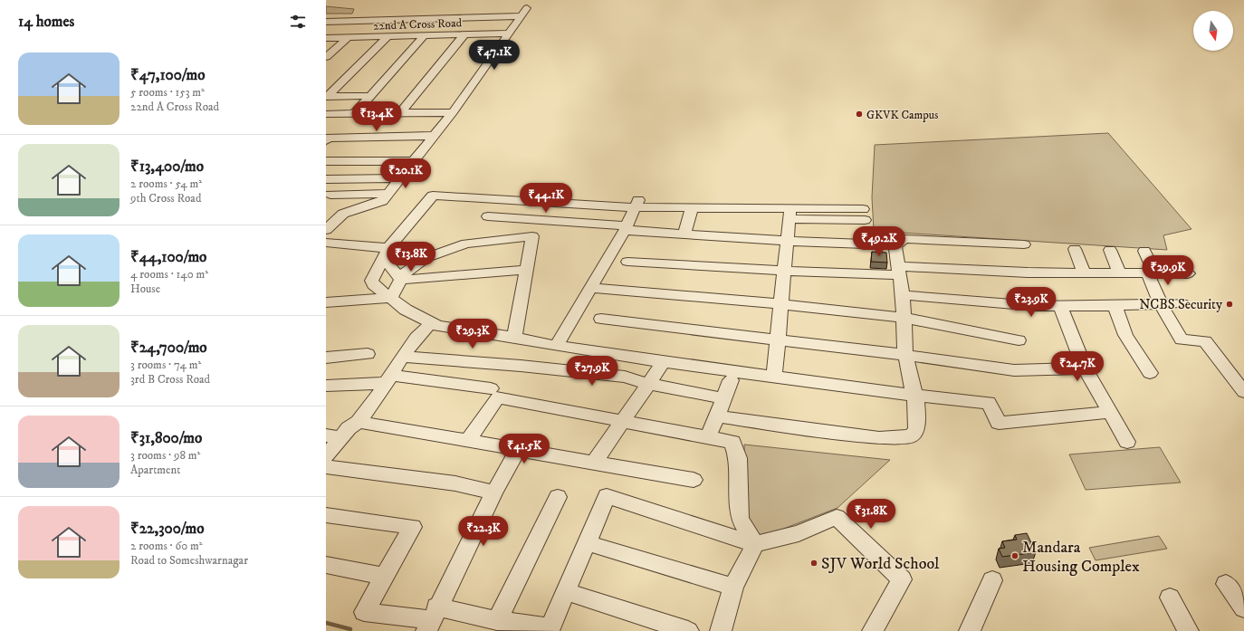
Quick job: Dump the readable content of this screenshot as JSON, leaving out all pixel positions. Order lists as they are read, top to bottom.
{
  "streets": {
    "street": ["22nd A Cross Road"]
  },
  "places": [
    "GKVK Campus",
    "NCBS Security",
    "Mandara Housing Complex",
    "SJV World School"
  ],
  "north": "bottom",
  "page": {
    "heading": "14 homes",
    "price": [
      "₹47.1K",
      "₹13.4K",
      "₹20.1K",
      "₹44.1K",
      "₹49.2K",
      "₹13.8K",
      "₹29.9K",
      "₹23.9K",
      "₹29.3K",
      "₹24.7K",
      "₹27.9K",
      "₹41.5K",
      "₹31.8K",
      "₹22.3K"
    ],
    "list": [
      {
        "name": "₹47,100/mo",
        "note": "5 rooms · 153 m² · 22nd A Cross Road"
      },
      {
        "name": "₹13,400/mo",
        "note": "2 rooms · 54 m² · 9th Cross Road"
      },
      {
        "name": "₹44,100/mo",
        "note": "4 rooms · 140 m² · House"
      },
      {
        "name": "₹24,700/mo",
        "note": "3 rooms · 74 m² · 3rd B Cross Road"
      },
      {
        "name": "₹31,800/mo",
        "note": "3 rooms · 98 m² · Apartment"
      },
      {
        "name": "₹22,300/mo",
        "note": "2 rooms · 60 m² · Road to Someshwarnagar"
      }
    ]
  }
}
